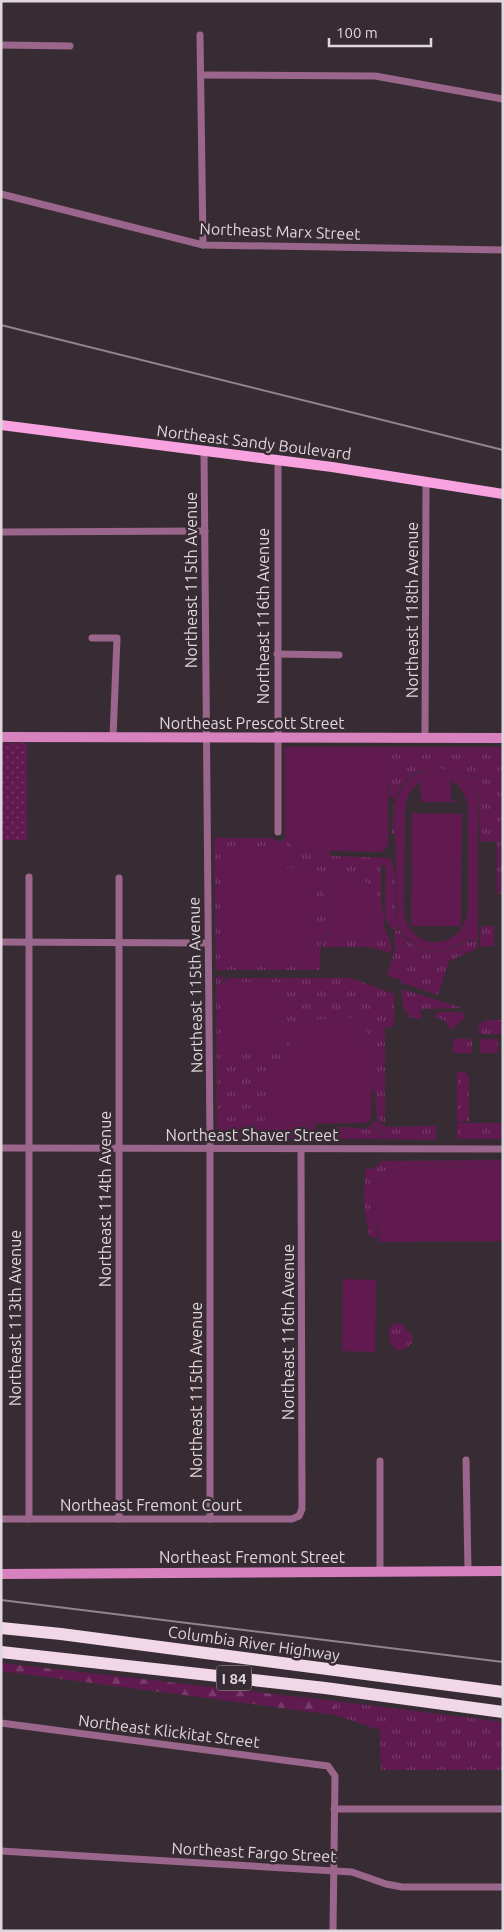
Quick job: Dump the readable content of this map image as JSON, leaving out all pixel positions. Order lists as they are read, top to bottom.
{
  "streets": {
    "highway": ["Columbia River Highway", "I 84"],
    "main road": ["Northeast Sandy Boulevard"],
    "street": [
      "Northeast Marx Street",
      "Northeast 115th Avenue",
      "Northeast 118th Avenue",
      "Northeast 116th Avenue",
      "Northeast Prescott Street",
      "Northeast Shaver Street",
      "Northeast 114th Avenue",
      "Northeast 113th Avenue",
      "Northeast Fremont Court",
      "Northeast Fremont Street",
      "Northeast Klickitat Street",
      "Northeast Fargo Street"
    ]
  },
  "crossings": [
    ["Northeast Sandy Boulevard", "Northeast 115th Avenue"],
    ["Northeast Sandy Boulevard", "Northeast 118th Avenue"],
    ["Northeast Sandy Boulevard", "Northeast 116th Avenue"],
    ["Northeast 115th Avenue", "Northeast Prescott Street"],
    ["Northeast 115th Avenue", "Northeast Shaver Street"],
    ["Northeast 115th Avenue", "Northeast Fremont Court"],
    ["Northeast 118th Avenue", "Northeast Prescott Street"],
    ["Northeast 116th Avenue", "Northeast Prescott Street"],
    ["Northeast 116th Avenue", "Northeast Shaver Street"],
    ["Northeast 116th Avenue", "Northeast Fremont Court"],
    ["Northeast Shaver Street", "Northeast 114th Avenue"],
    ["Northeast Shaver Street", "Northeast 113th Avenue"],
    ["Northeast 114th Avenue", "Northeast Fremont Court"],
    ["Northeast 113th Avenue", "Northeast Fremont Court"]
  ],
  "scale_bar": "100 m"
}
